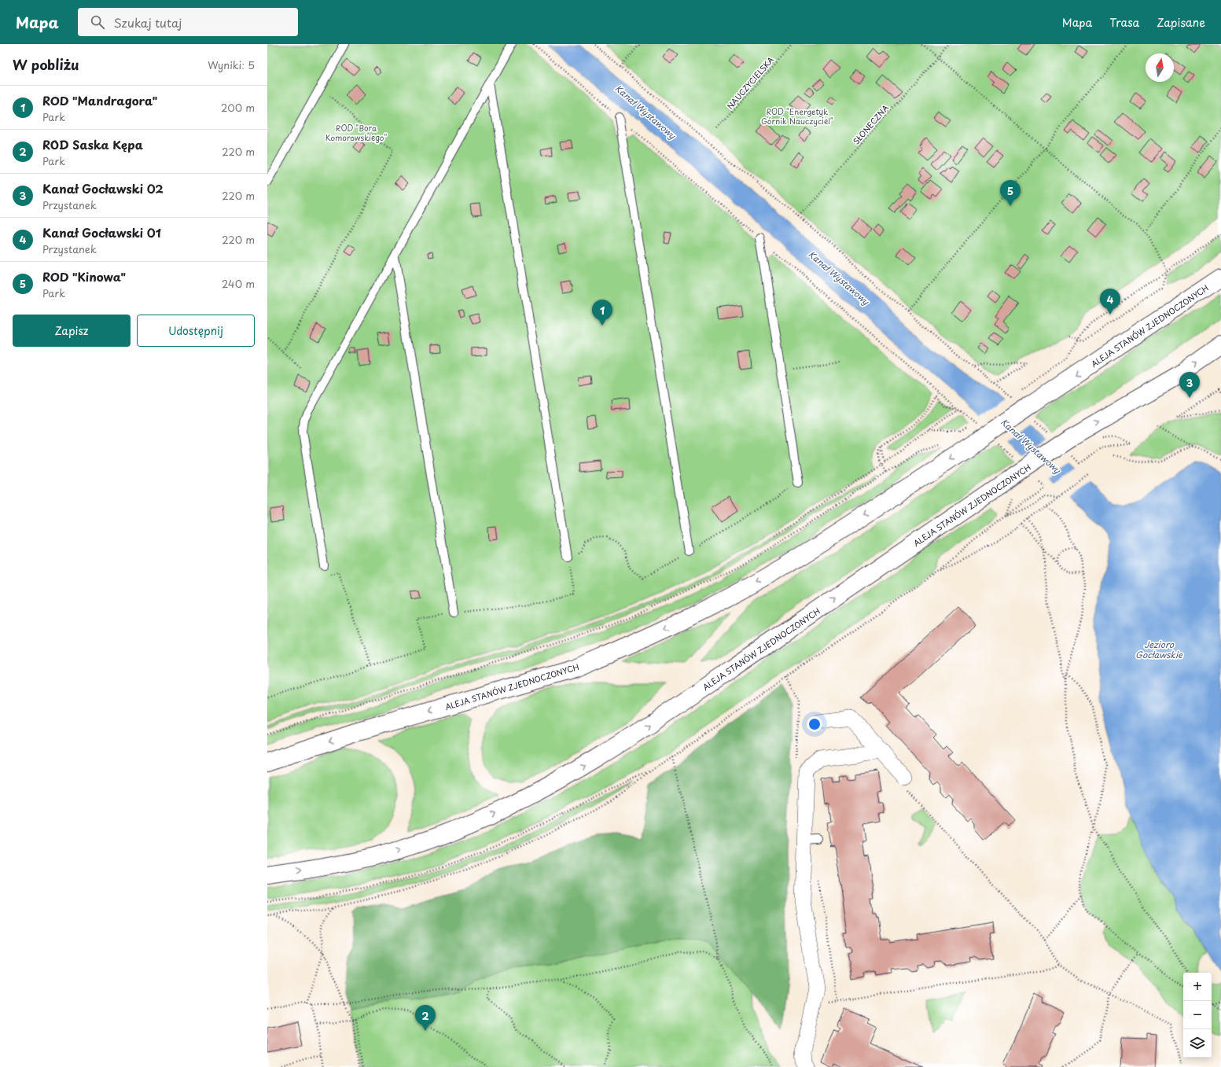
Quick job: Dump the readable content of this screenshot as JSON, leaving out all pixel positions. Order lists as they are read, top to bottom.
{
  "streets": {
    "main road": ["ALEJA STANÓW ZJEDNOCZONYCH"],
    "path": ["NAUCZYCIELSKA", "SŁONECZNA"]
  },
  "water": ["Kanał Wystawowy", "Jezioro Gocławskie"],
  "parks": ["ROD \"Energetyk Górnik Nauczyciel\"", "ROD \"Bora Komorowskiego\""],
  "north": "top",
  "page": {
    "header": "Mapa",
    "search": "Szukaj tutaj",
    "nav": ["Mapa", "Trasa", "Zapisane"],
    "heading": ["W pobliżu", "Wyniki: 5"],
    "list": [
      {
        "mark": "1",
        "name": "ROD \"Mandragora\"",
        "note": "Park",
        "value": "200 m"
      },
      {
        "mark": "2",
        "name": "ROD Saska Kępa",
        "note": "Park",
        "value": "220 m"
      },
      {
        "mark": "3",
        "name": "Kanał Gocławski 02",
        "note": "Przystanek",
        "value": "220 m"
      },
      {
        "mark": "4",
        "name": "Kanał Gocławski 01",
        "note": "Przystanek",
        "value": "220 m"
      },
      {
        "mark": "5",
        "name": "ROD \"Kinowa\"",
        "note": "Park",
        "value": "240 m"
      }
    ],
    "pins": [
      "5",
      "4",
      "1",
      "3",
      "2"
    ],
    "buttons": ["Zapisz", "Udostępnij"],
    "map_buttons": ["+", "−"]
  }
}
